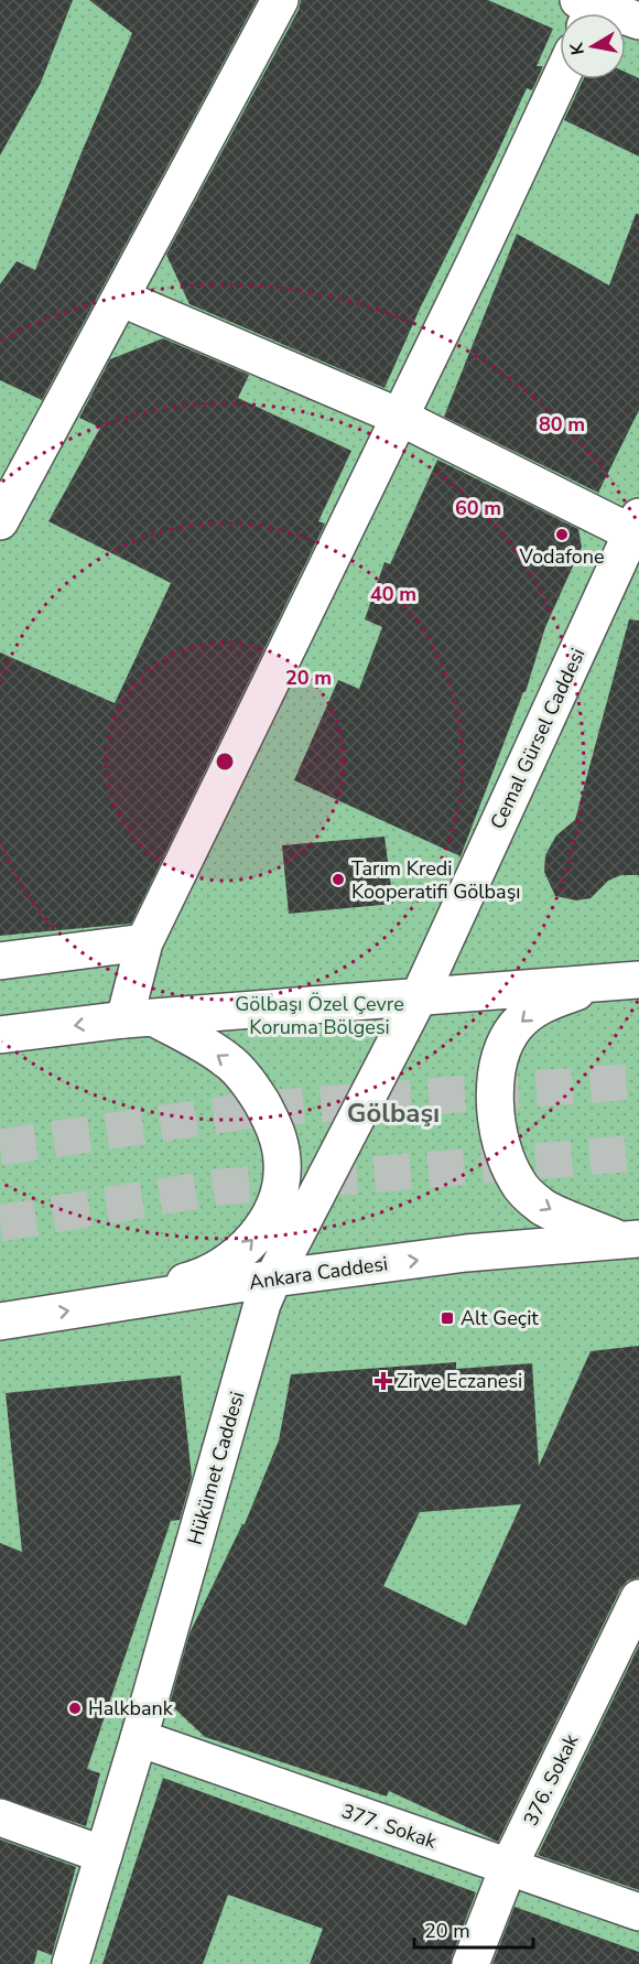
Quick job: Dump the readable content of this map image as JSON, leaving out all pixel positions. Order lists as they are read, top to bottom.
{
  "streets": {
    "street": [
      "Cemal Gürsel Caddesi",
      "Ankara Caddesi",
      "Hükümet Caddesi",
      "376. Sokak",
      "377. Sokak"
    ]
  },
  "crossings": [
    ["Cemal Gürsel Caddesi", "Hükümet Caddesi"],
    ["Ankara Caddesi", "Hükümet Caddesi"],
    ["Hükümet Caddesi", "377. Sokak"],
    ["376. Sokak", "377. Sokak"]
  ],
  "districts": ["Gölbaşı"],
  "parks": ["Gölbaşı Özel Çevre Koruma Bölgesi"],
  "places": {
    "other": ["Vodafone", "Tarım Kredi Kooperatifi Gölbaşı", "Halkbank"],
    "transit": ["Alt Geçit"],
    "health": ["Zirve Eczanesi"]
  },
  "scale_bar": "20 m",
  "north": "left",
  "rings": [
    "80 m",
    "60 m",
    "40 m",
    "20 m"
  ]
}
